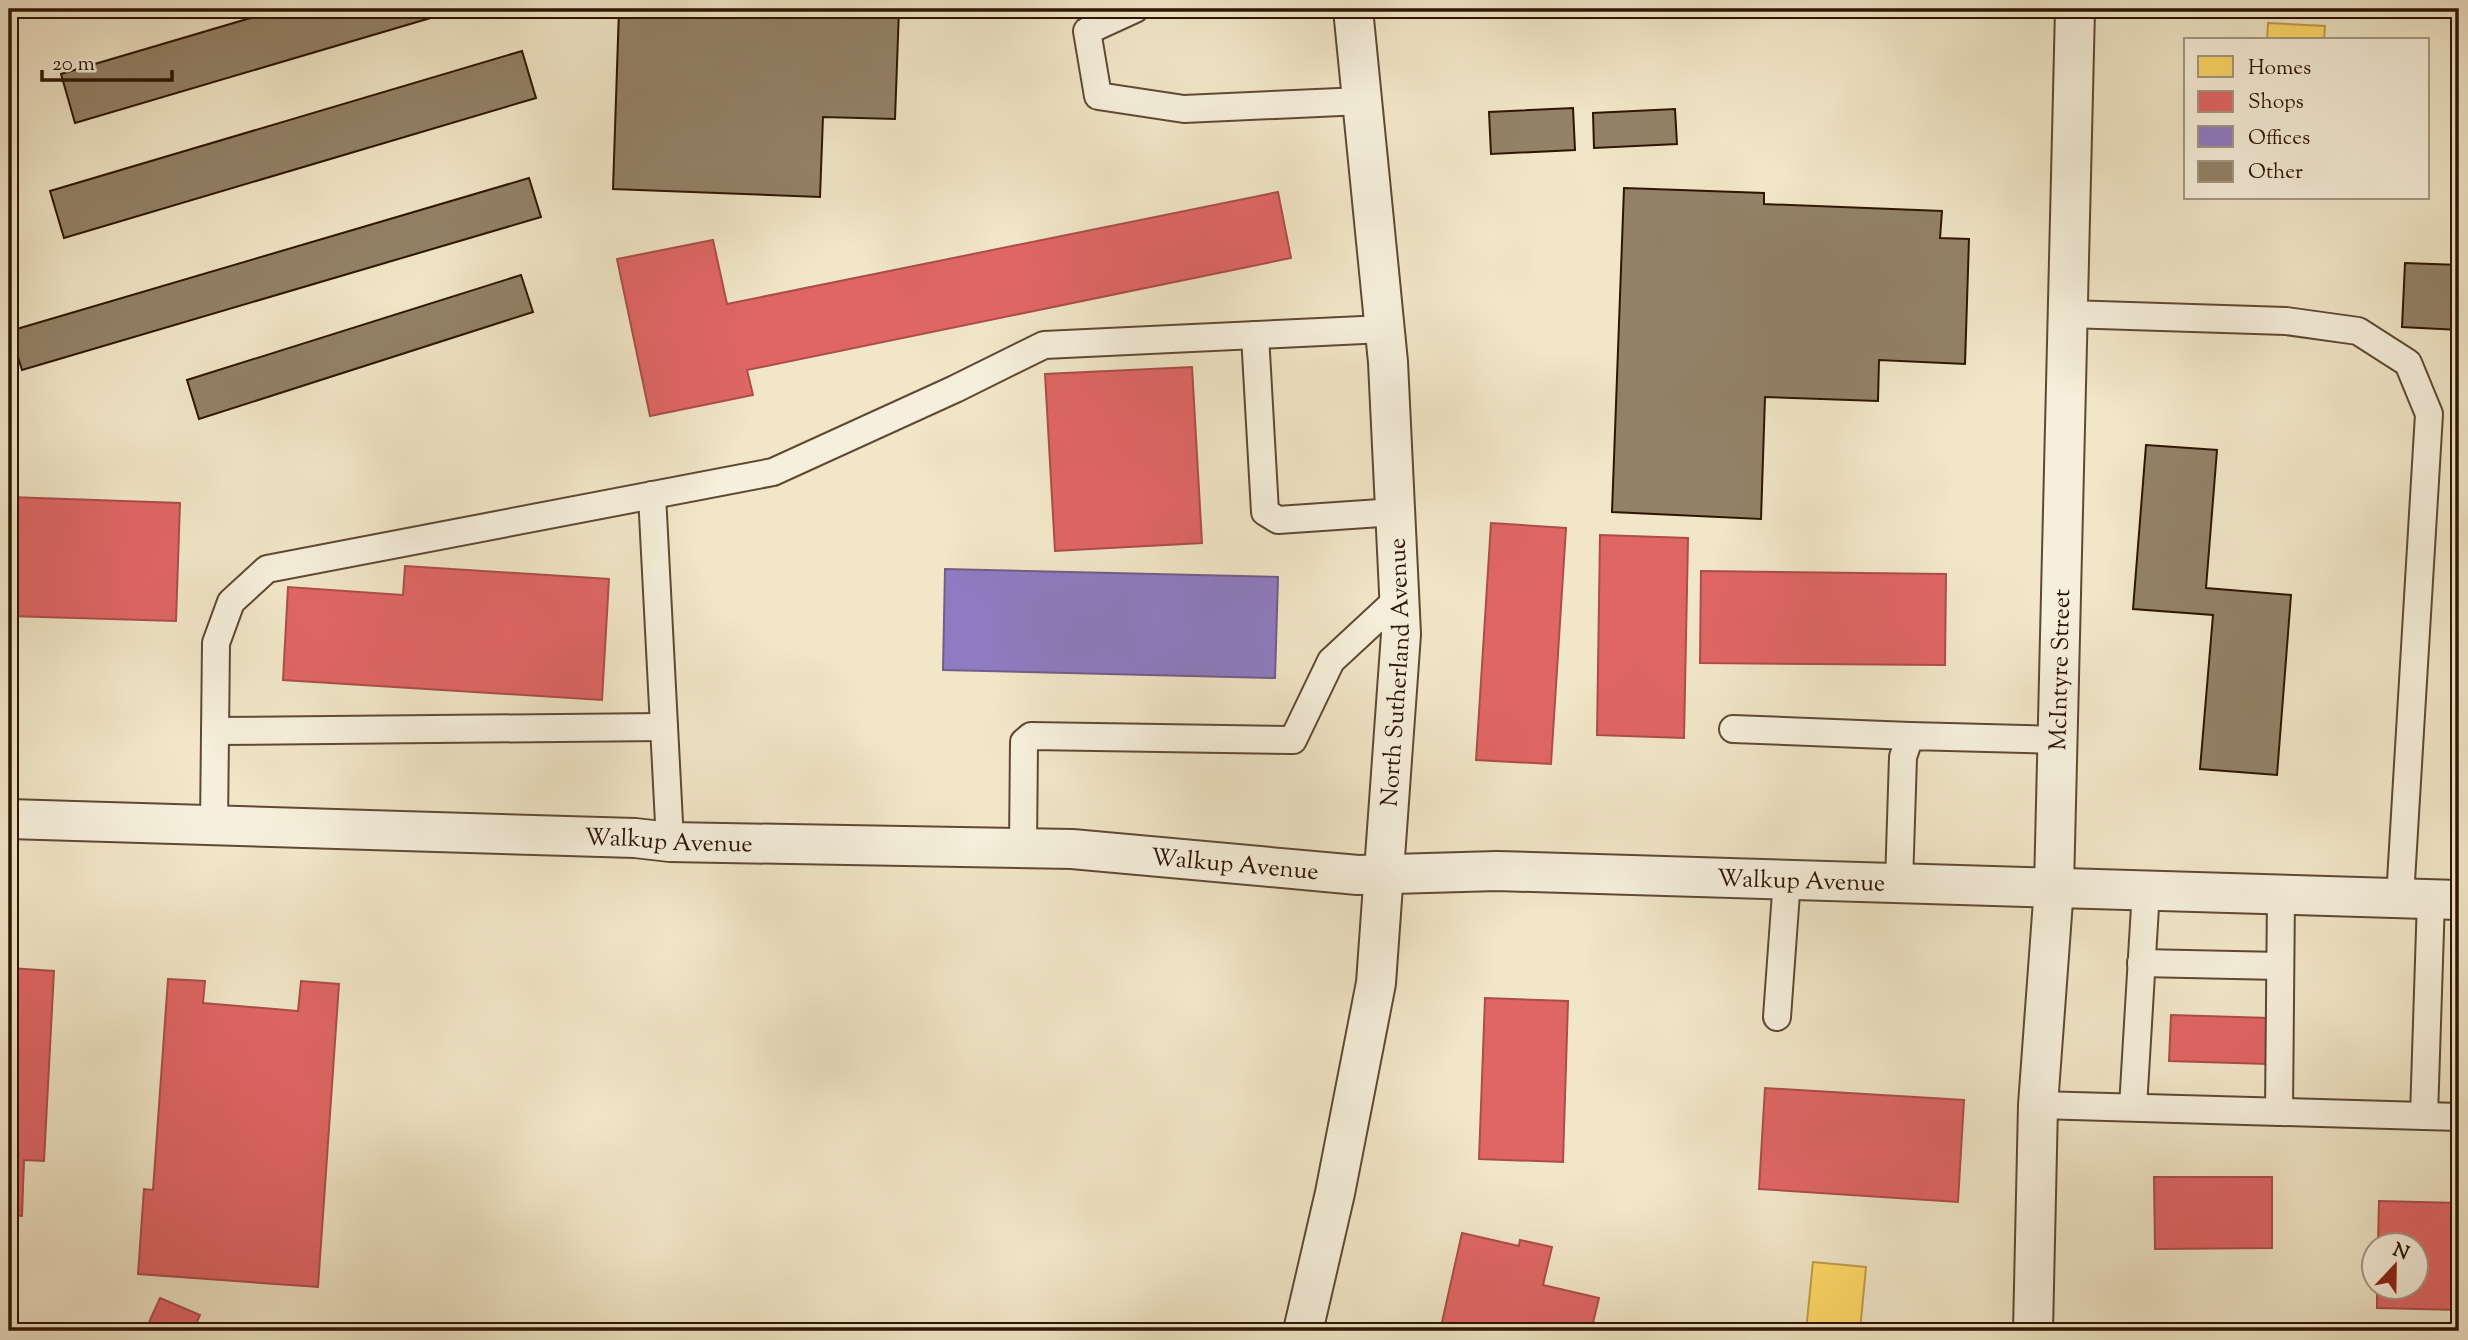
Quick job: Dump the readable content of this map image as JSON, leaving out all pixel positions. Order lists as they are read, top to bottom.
{
  "streets": {
    "street": ["McIntyre Street", "North Sutherland Avenue", "Walkup Avenue"]
  },
  "crossings": [
    ["McIntyre Street", "Walkup Avenue"],
    ["North Sutherland Avenue", "Walkup Avenue"]
  ],
  "legend": [
    "Homes",
    "Shops",
    "Offices",
    "Other"
  ],
  "scale_bar": "20 m",
  "north": "top"
}
